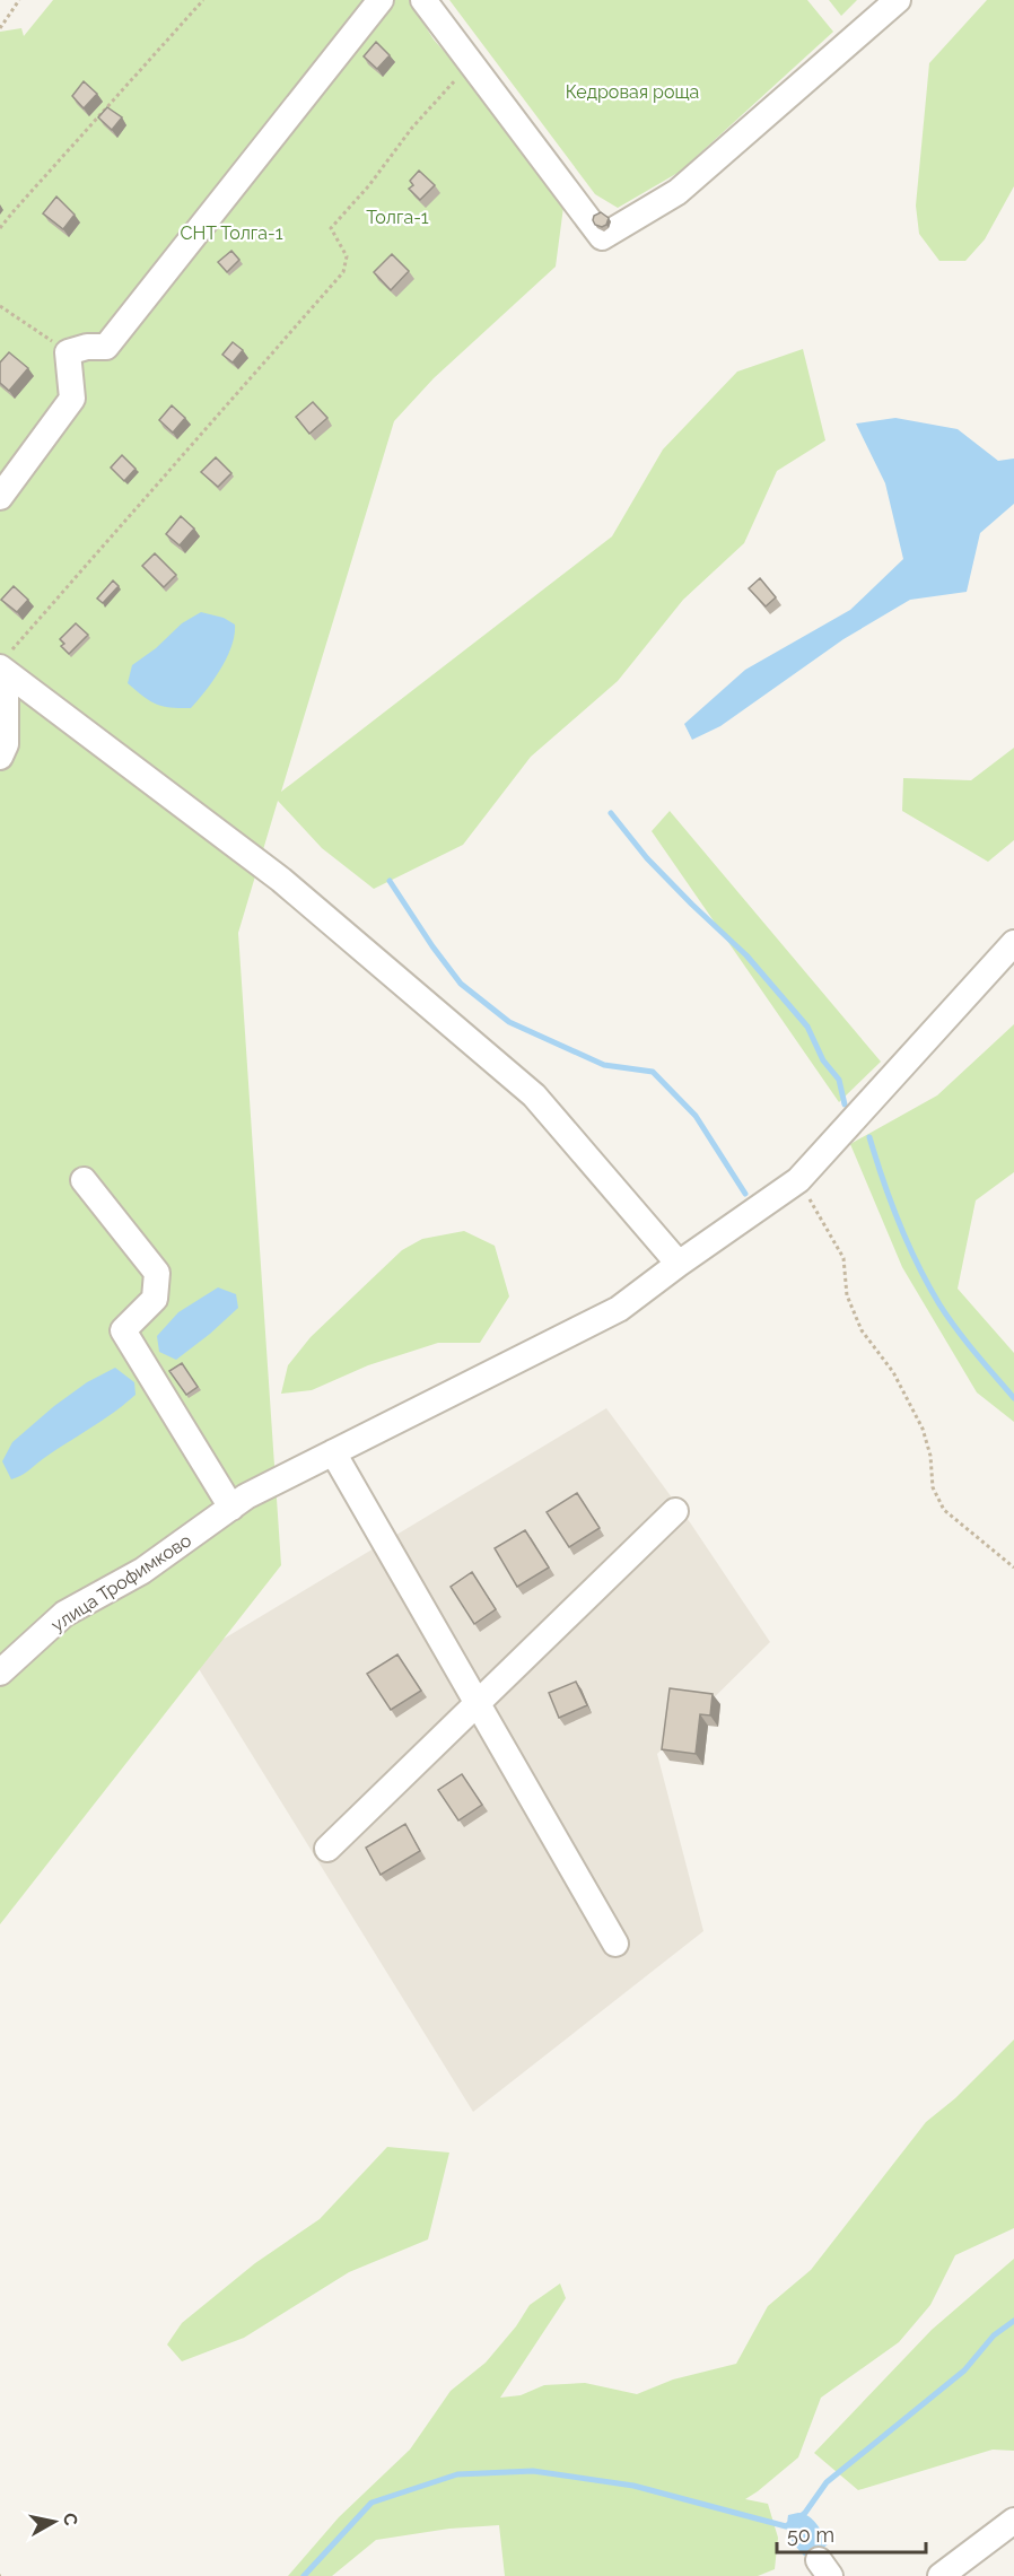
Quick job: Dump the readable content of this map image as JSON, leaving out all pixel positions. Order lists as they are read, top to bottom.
{
  "streets": {
    "street": ["улица Трофимково"]
  },
  "parks": ["Кедровая роща", "Толга-1", "СНТ Толга-1"],
  "scale_bar": "50 m",
  "north": "right"
}
